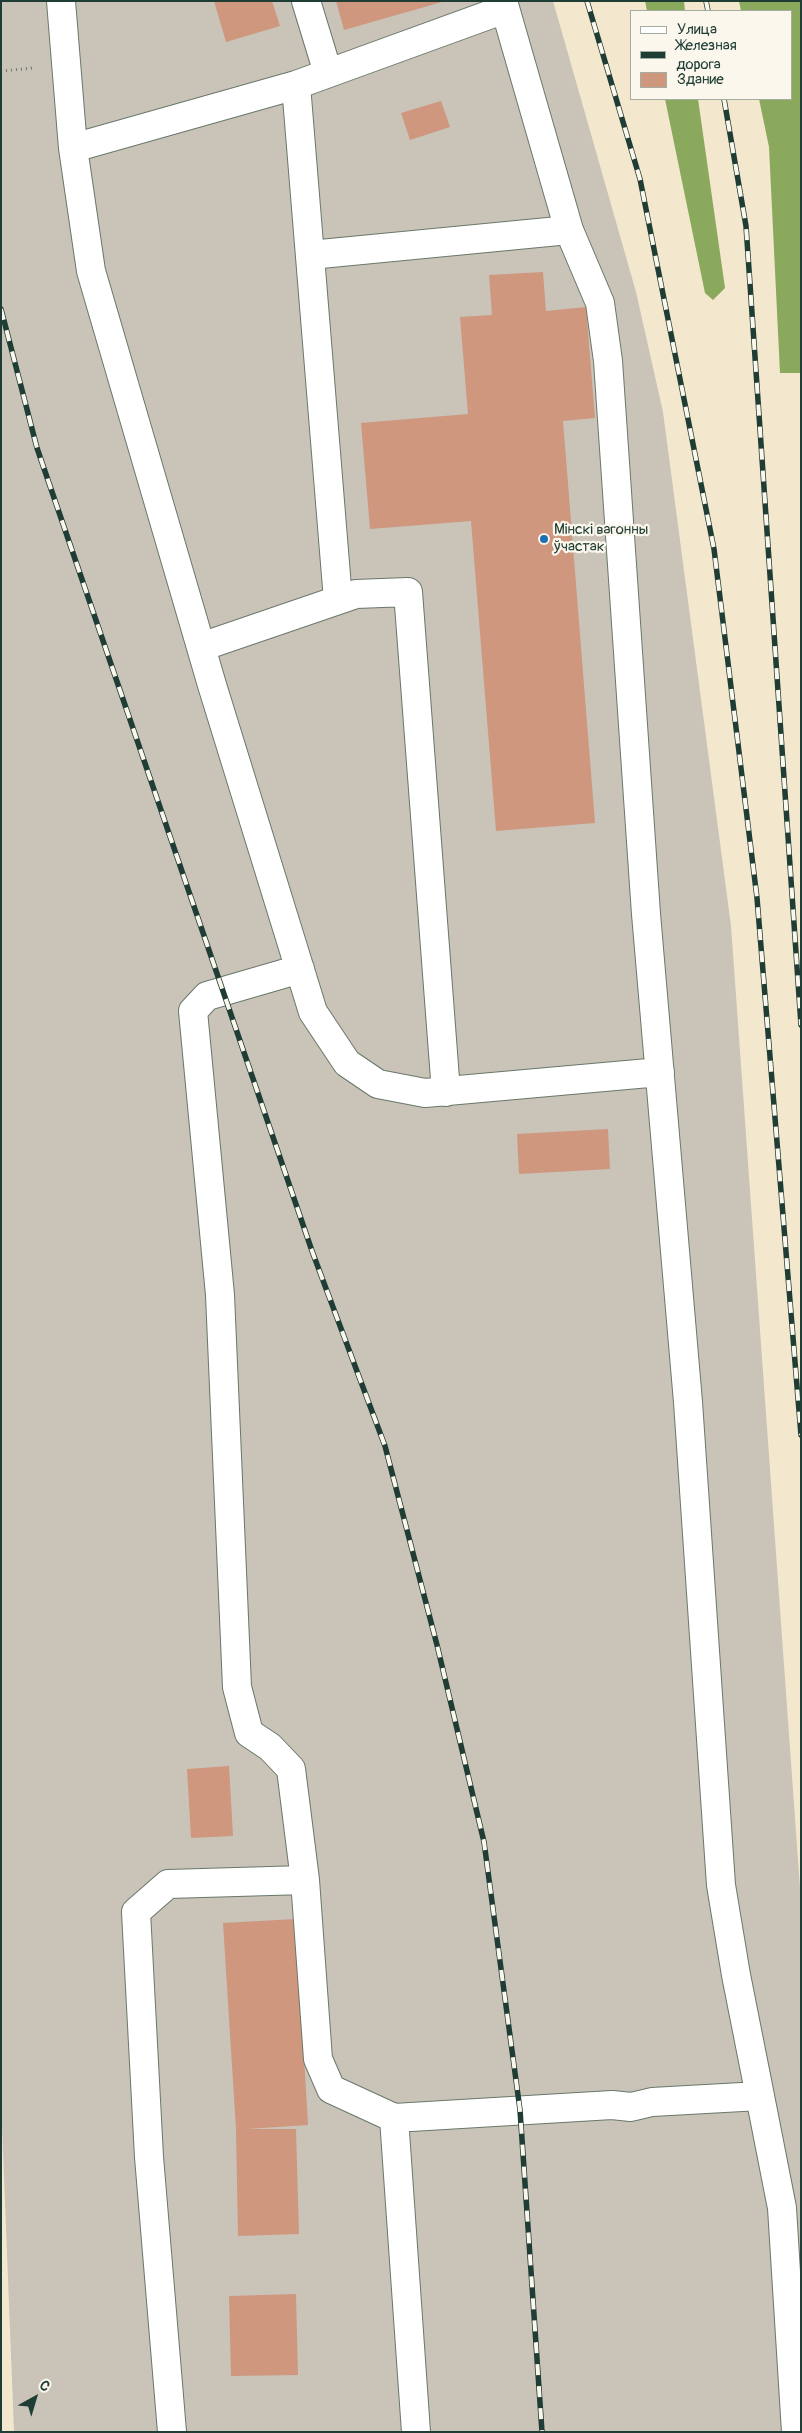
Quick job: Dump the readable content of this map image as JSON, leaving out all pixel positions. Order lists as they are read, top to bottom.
{
  "places": ["Мінскі вагонны ўчастак"],
  "legend": ["Улица", "Железная дорога", "Здание"],
  "north": "top right"
}
